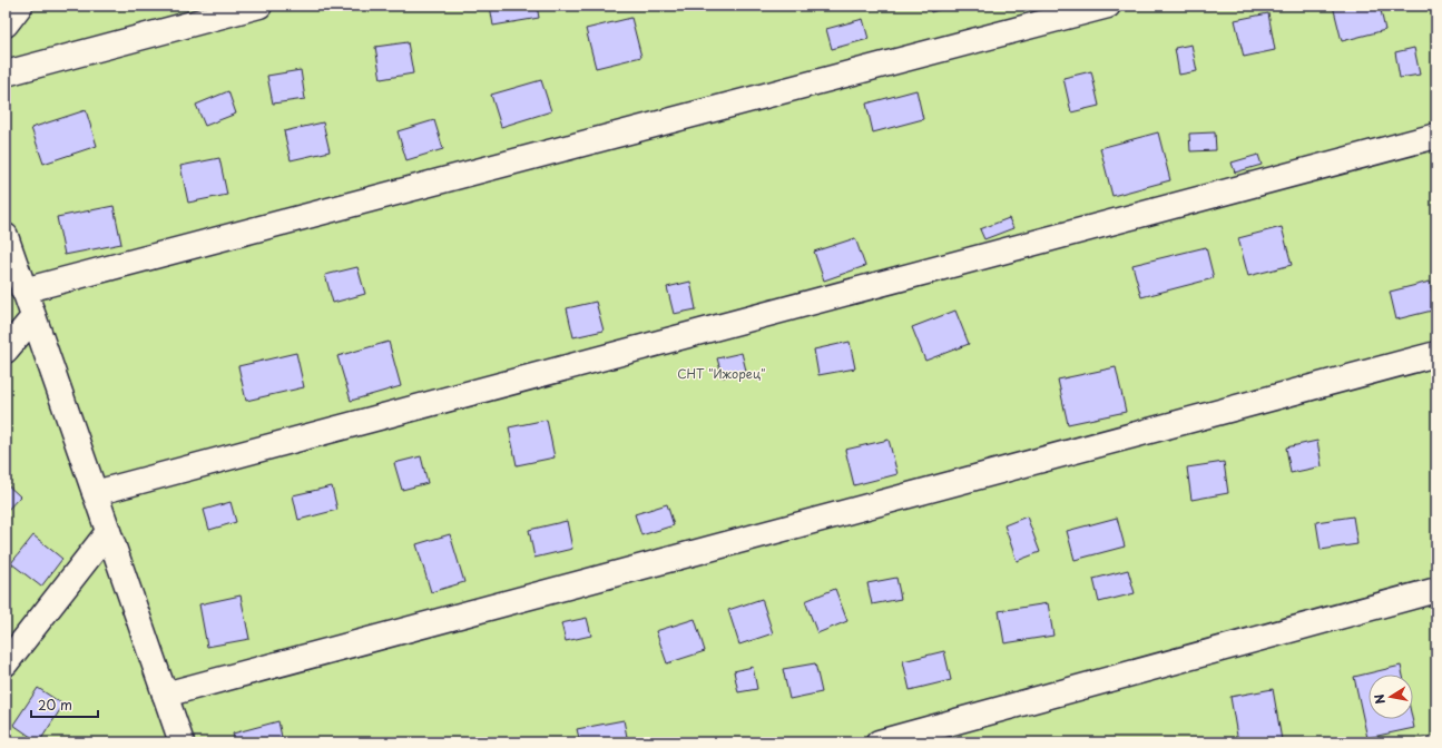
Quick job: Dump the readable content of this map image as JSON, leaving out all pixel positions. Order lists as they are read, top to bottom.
{
  "parks": ["СНТ \"Ижорец\""],
  "scale_bar": "20 m",
  "north": "left"
}
